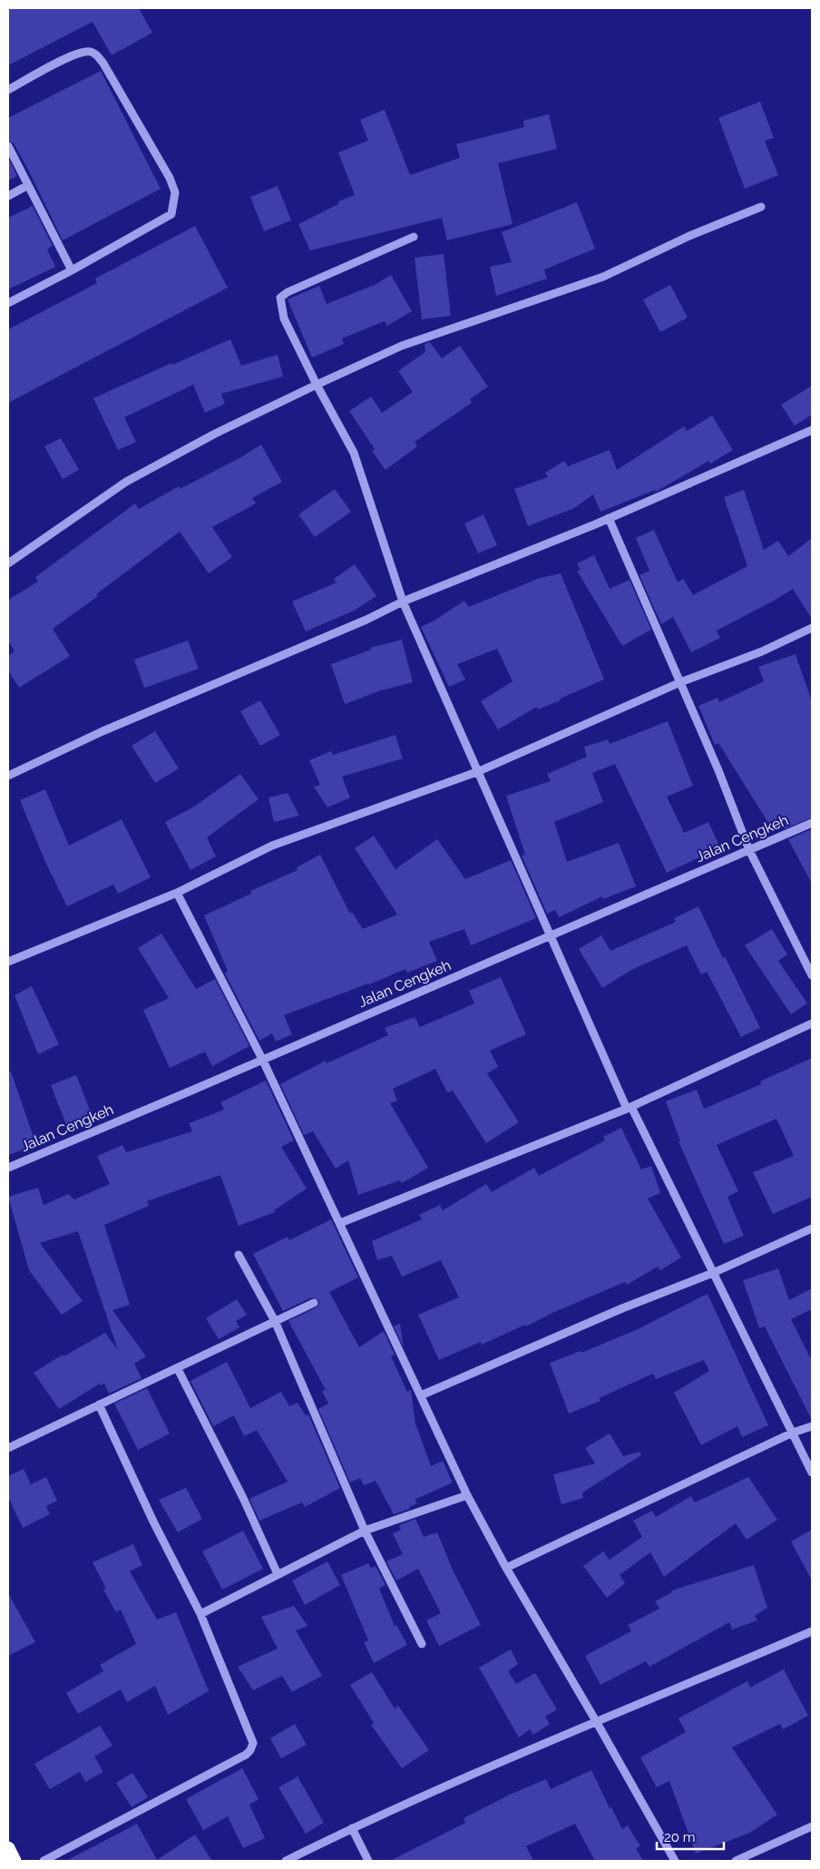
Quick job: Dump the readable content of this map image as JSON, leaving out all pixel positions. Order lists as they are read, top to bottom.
{
  "streets": {
    "street": ["Jalan Cengkeh"]
  },
  "scale_bar": "20 m"
}
